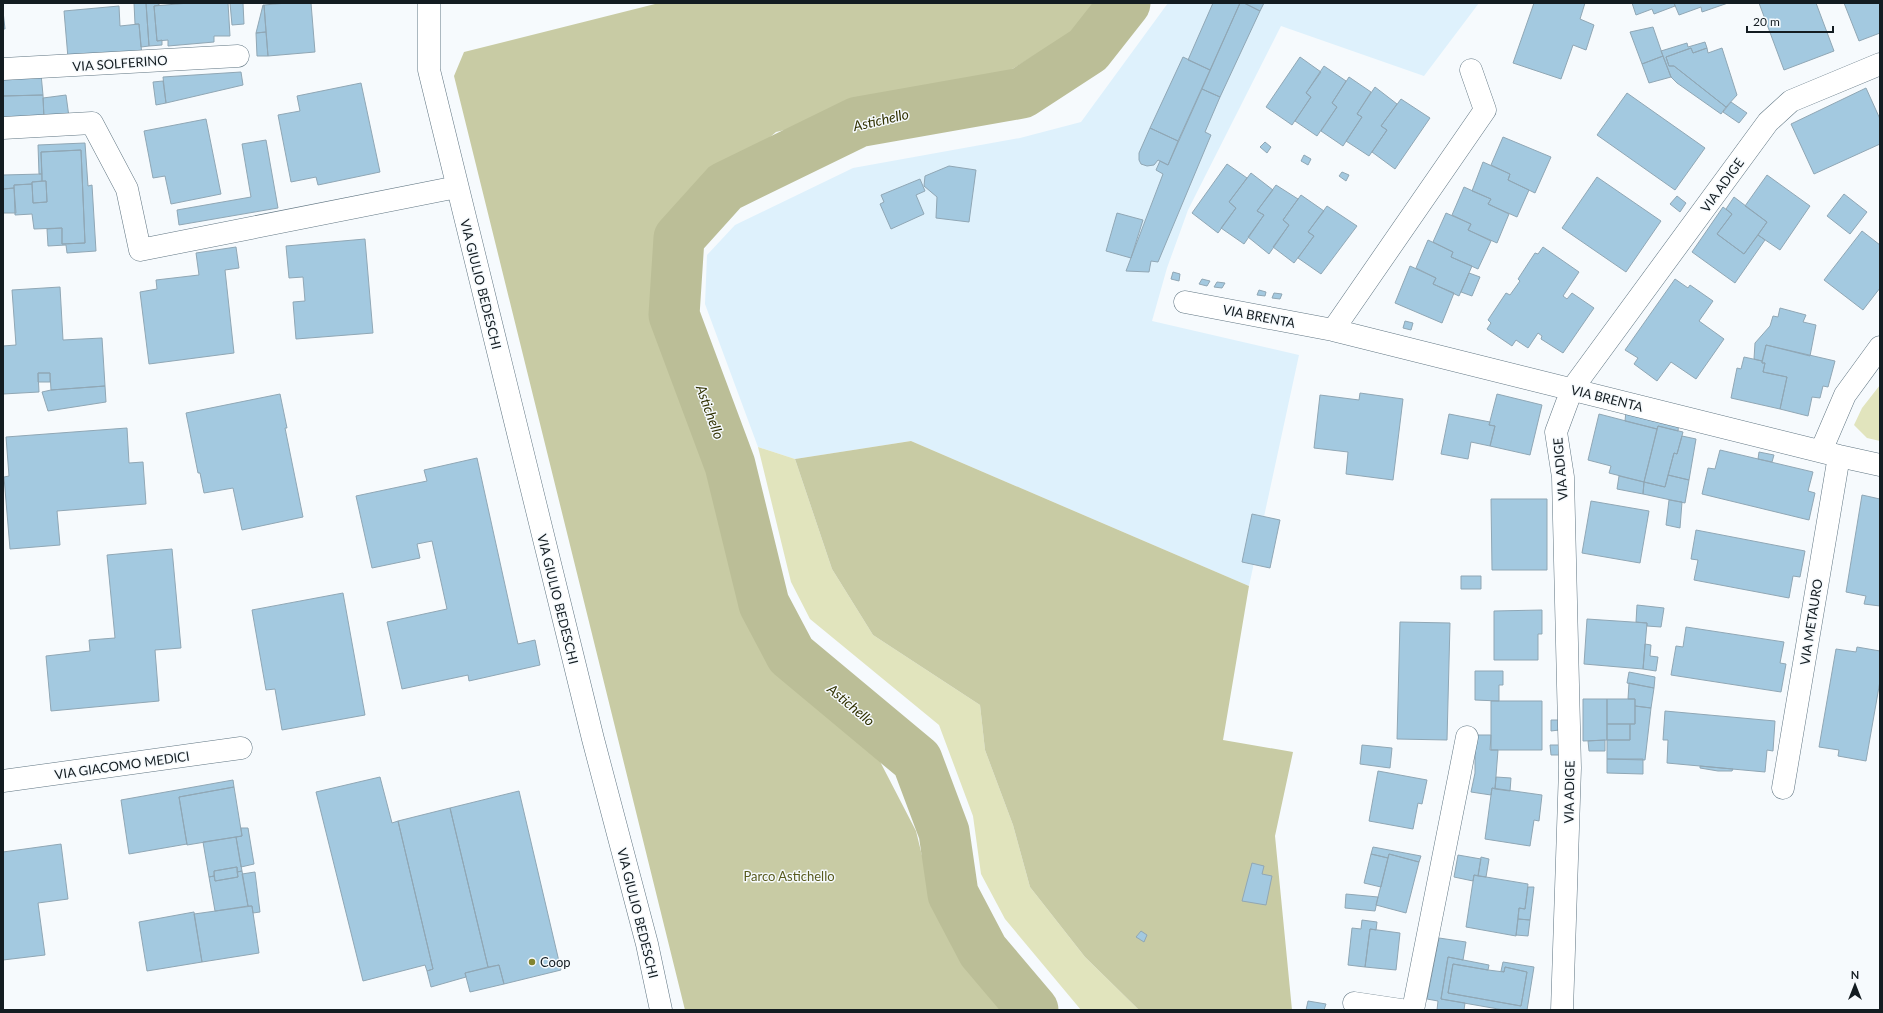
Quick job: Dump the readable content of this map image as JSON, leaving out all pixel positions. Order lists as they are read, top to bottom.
{
  "streets": {
    "street": [
      "VIA SOLFERINO",
      "VIA ADIGE",
      "VIA GIULIO BEDESCHI",
      "VIA BRENTA",
      "VIA METAURO",
      "VIA GIACOMO MEDICI"
    ]
  },
  "crossings": [
    ["VIA ADIGE", "VIA BRENTA"],
    ["VIA BRENTA", "VIA METAURO"]
  ],
  "water": ["Astichello"],
  "parks": ["Parco Astichello"],
  "places": ["Coop"],
  "scale_bar": "20 m",
  "north": "top"
}
